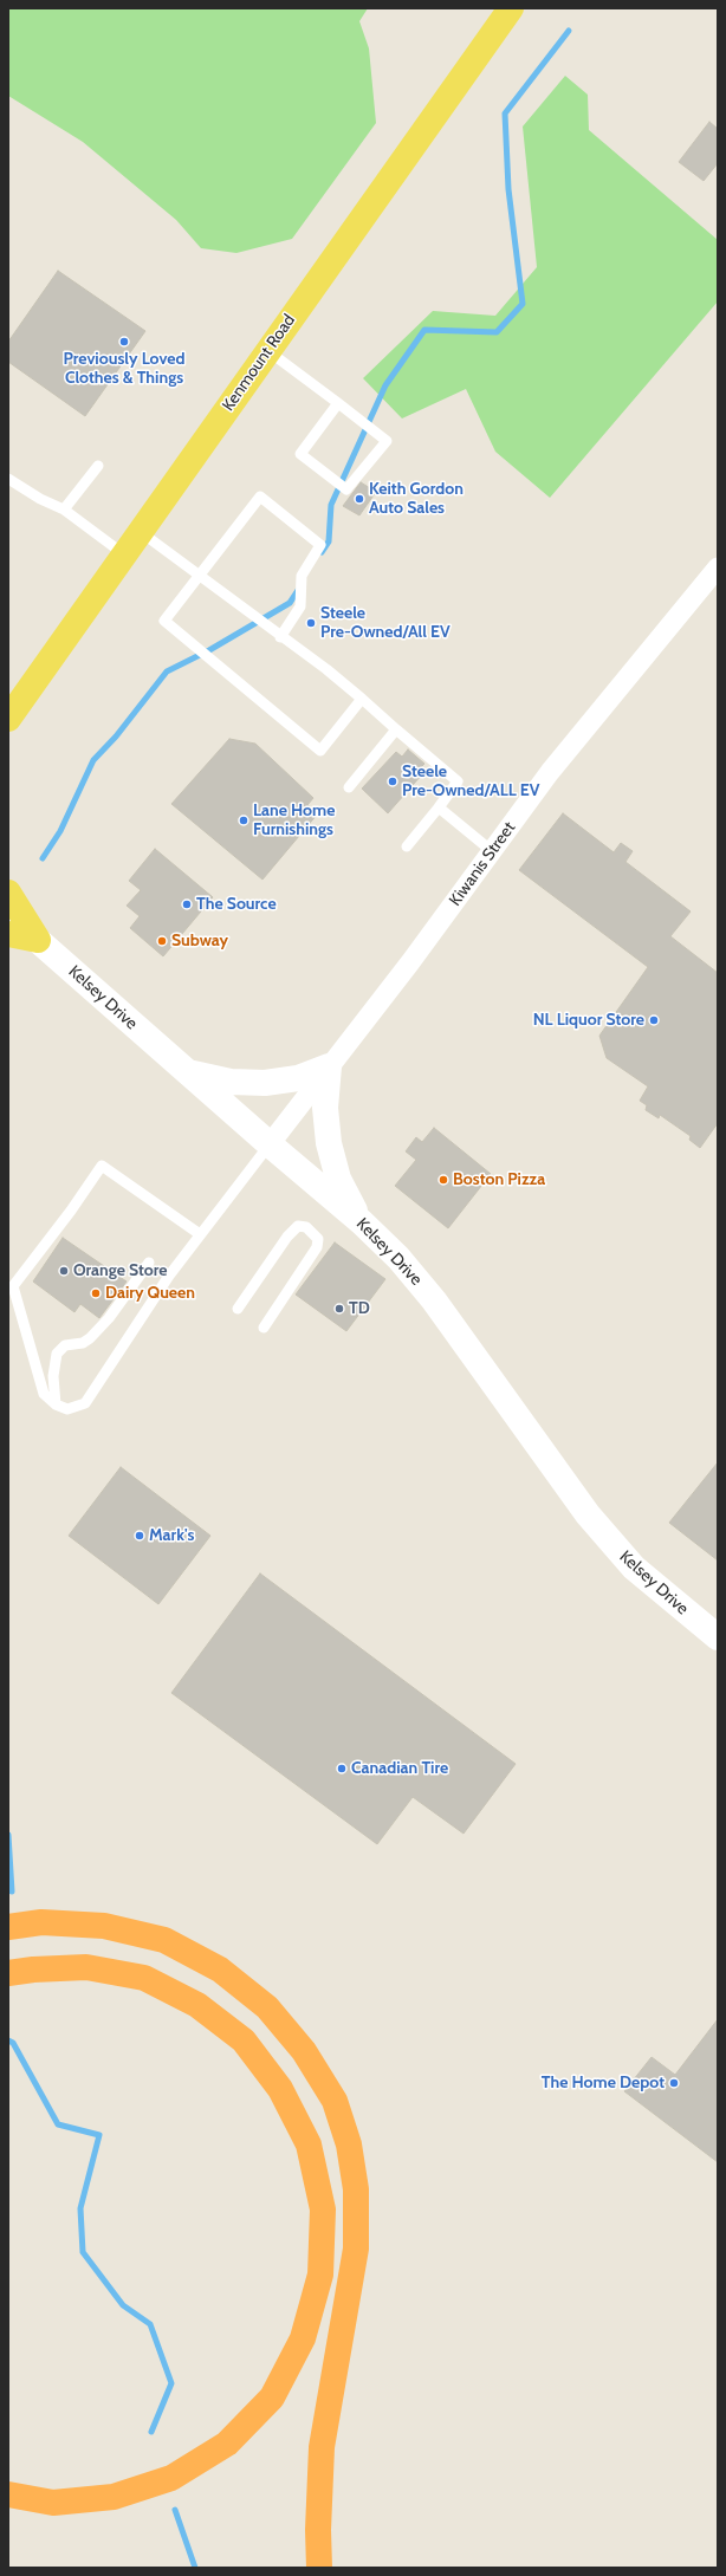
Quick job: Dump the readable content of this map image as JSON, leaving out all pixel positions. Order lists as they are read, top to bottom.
{
  "streets": {
    "main road": ["Kenmount Road", "Kelsey Drive"],
    "street": ["Kiwanis Street"]
  },
  "crossings": [
    ["Kiwanis Street", "Kelsey Drive"]
  ],
  "places": [
    "Previously Loved Clothes & Things",
    "Keith Gordon Auto Sales",
    "Steele Pre-Owned/All EV",
    "Steele Pre-Owned/ALL EV",
    "Lane Home Furnishings",
    "The Source",
    "Subway",
    "NL Liquor Store",
    "Boston Pizza",
    "Orange Store",
    "Dairy Queen",
    "TD",
    "Mark's",
    "Canadian Tire",
    "The Home Depot"
  ]
}
